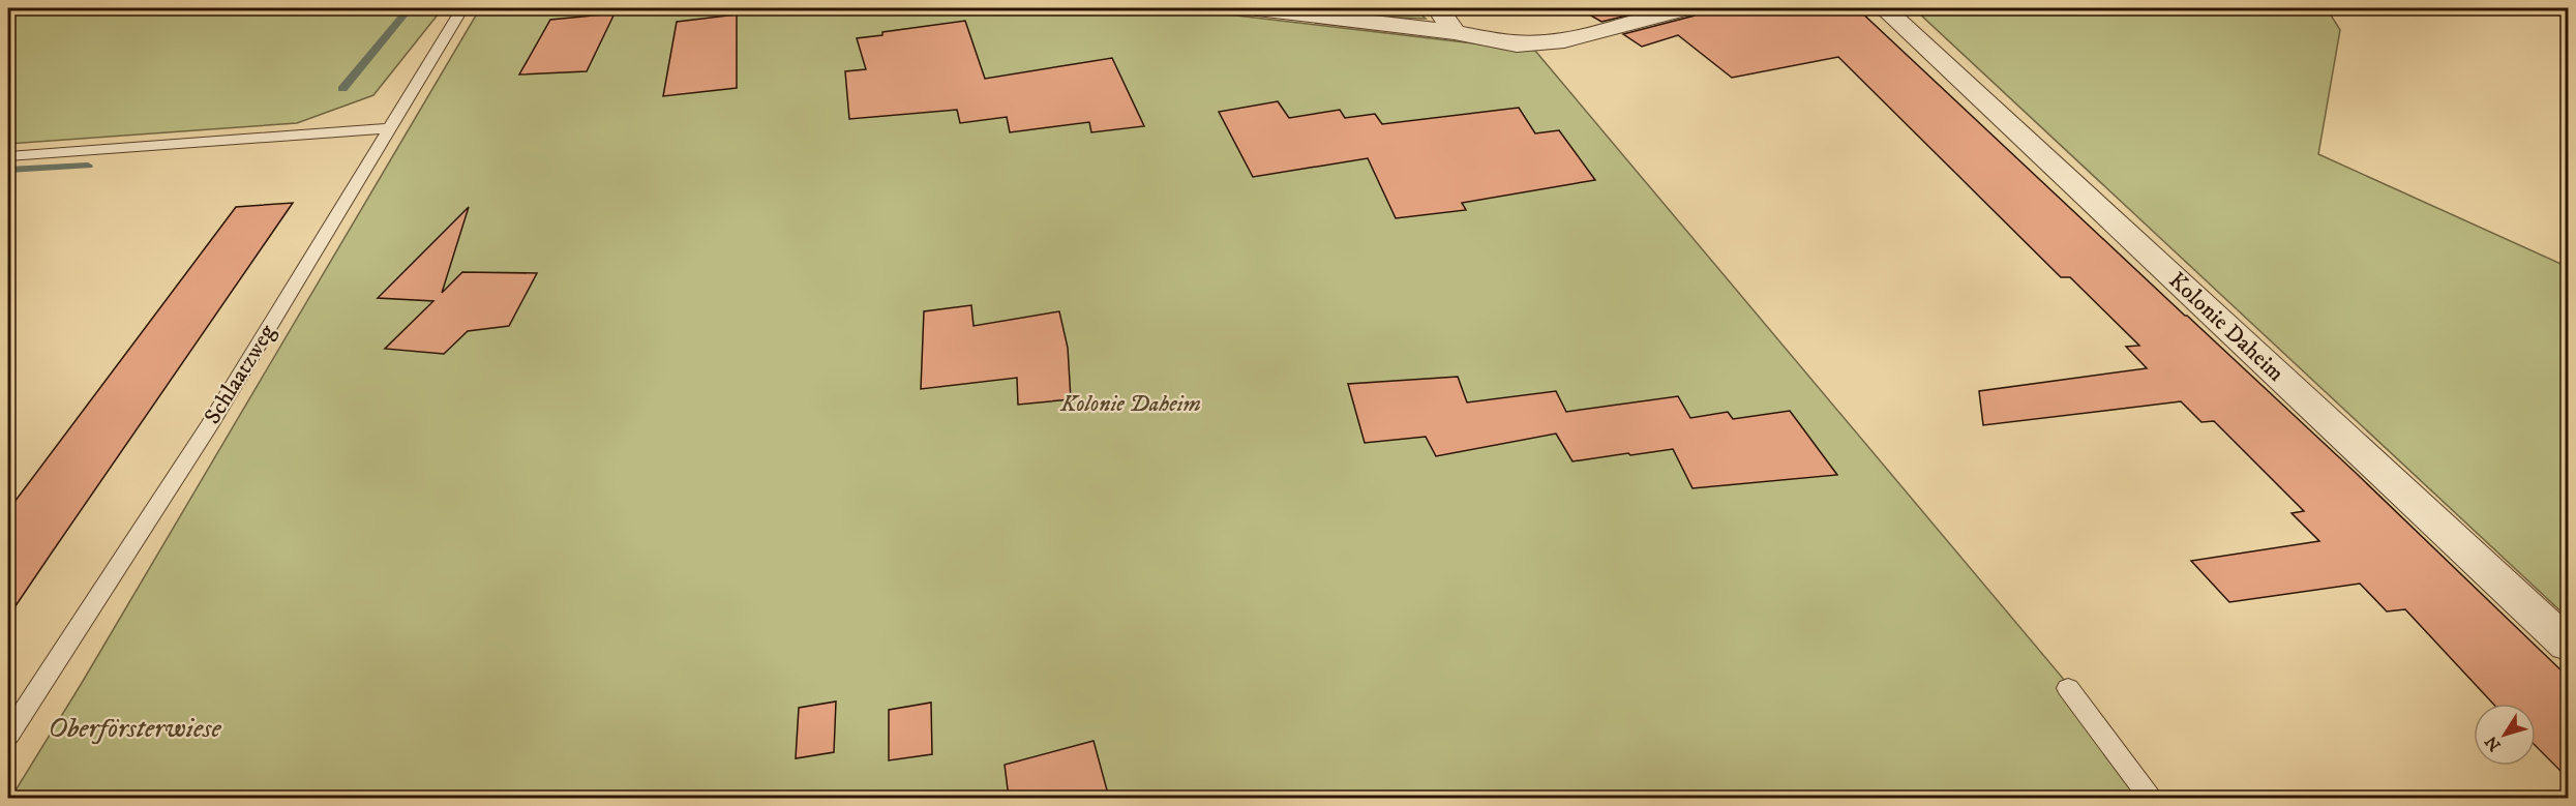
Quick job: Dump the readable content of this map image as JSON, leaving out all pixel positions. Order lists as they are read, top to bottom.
{
  "streets": {
    "street": ["Kolonie Daheim"],
    "lane": ["Schlaatzweg"]
  },
  "parks": ["Kolonie Daheim", "Oberförsterwiese"],
  "north": "bottom left"
}
